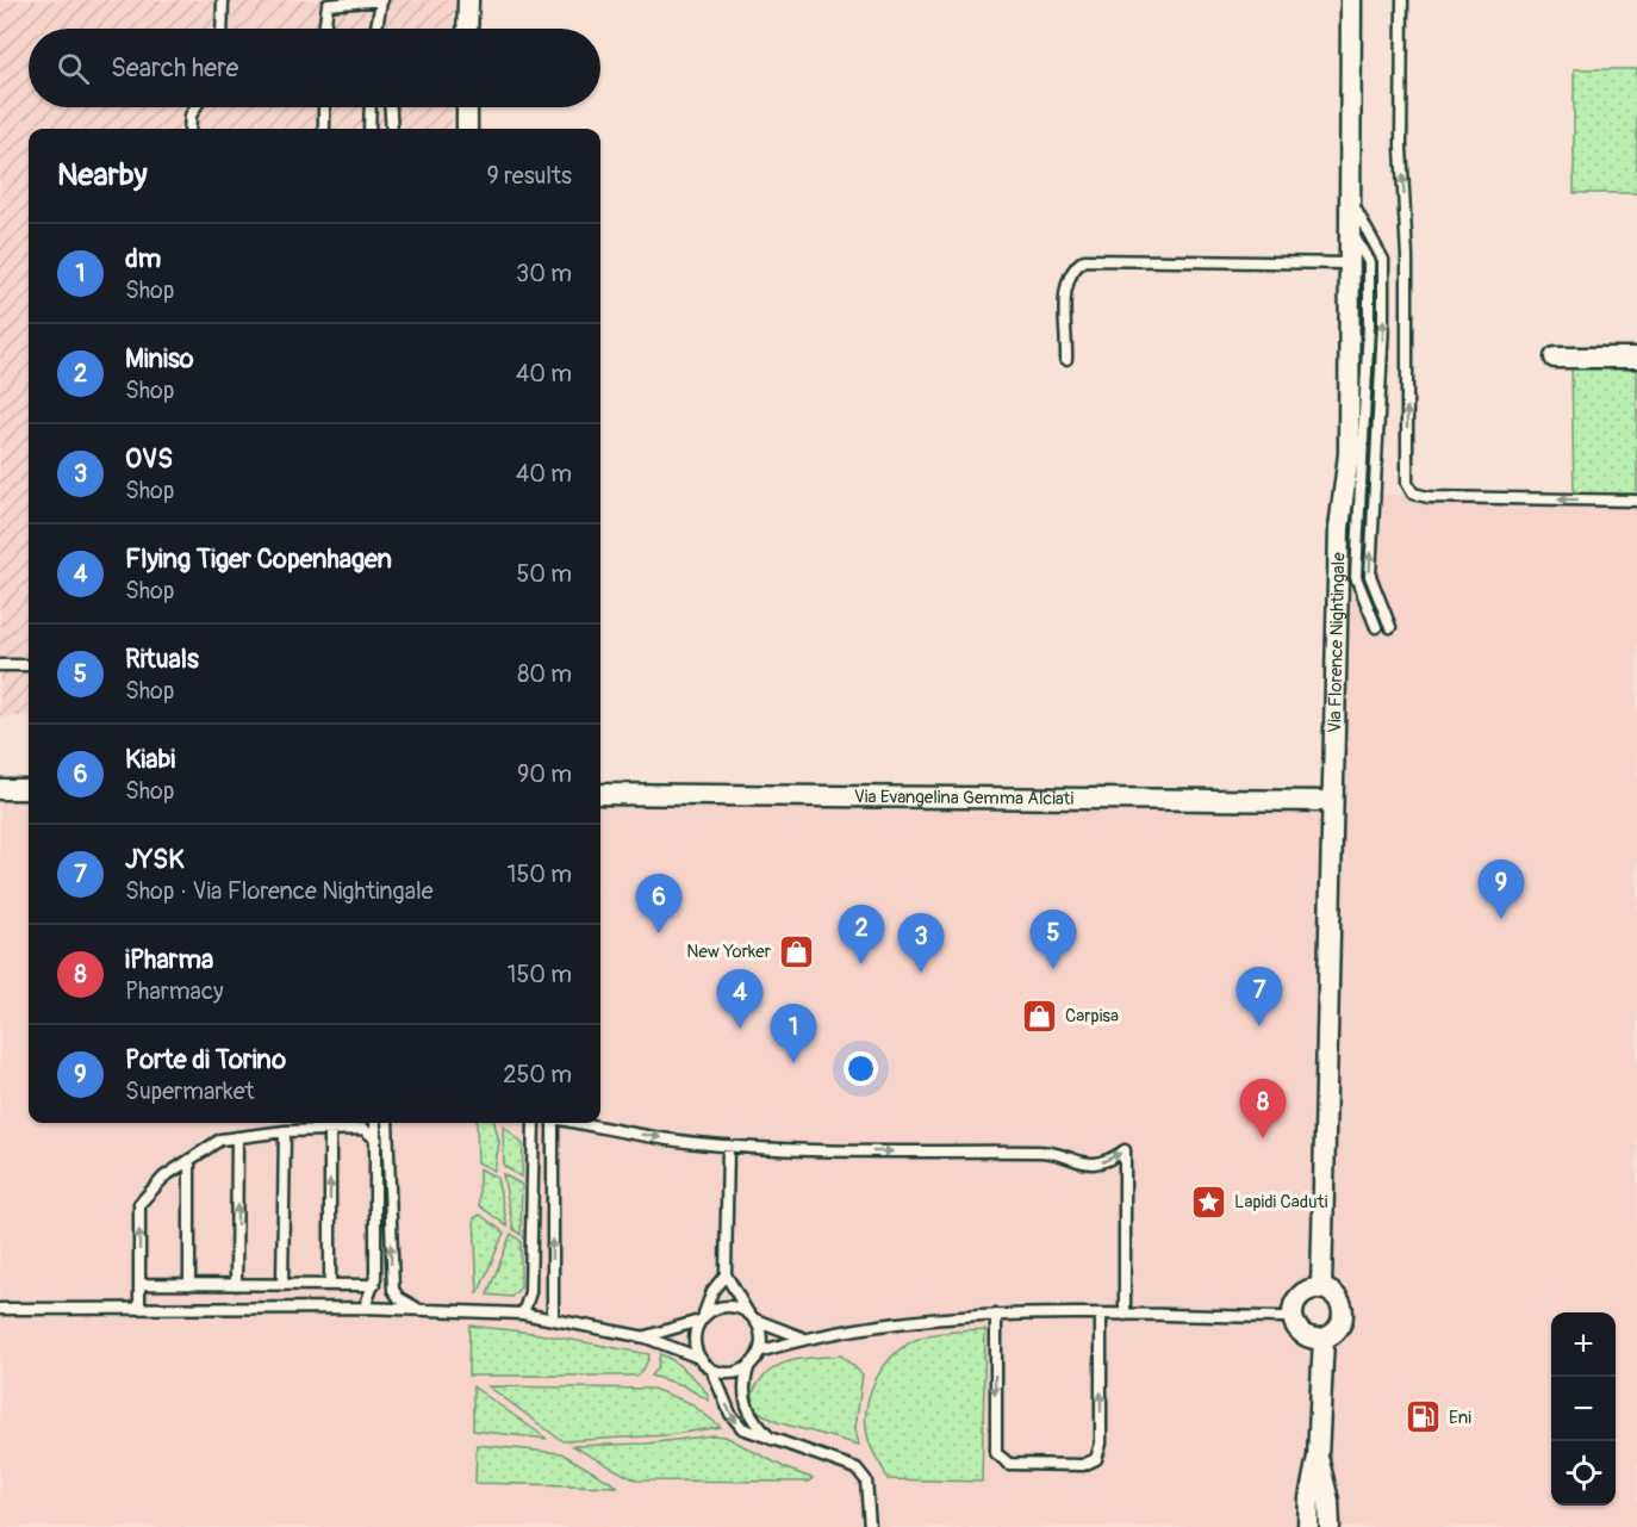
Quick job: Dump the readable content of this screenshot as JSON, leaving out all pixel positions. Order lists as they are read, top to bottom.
{
  "streets": {
    "street": ["Via Florence Nightingale", "Via Evangelina Gemma Alciati"]
  },
  "crossings": [
    ["Via Florence Nightingale", "Via Evangelina Gemma Alciati"]
  ],
  "places": {
    "shop": ["New Yorker", "Carpisa"],
    "place": ["Lapidi Caduti"],
    "fuel station": ["Eni"]
  },
  "page": {
    "search": "Search here",
    "heading": ["Nearby", "9 results"],
    "list": [
      {
        "mark": "1",
        "name": "dm",
        "note": "Shop",
        "value": "30 m"
      },
      {
        "mark": "2",
        "name": "Miniso",
        "note": "Shop",
        "value": "40 m"
      },
      {
        "mark": "3",
        "name": "OVS",
        "note": "Shop",
        "value": "40 m"
      },
      {
        "mark": "4",
        "name": "Flying Tiger Copenhagen",
        "note": "Shop",
        "value": "50 m"
      },
      {
        "mark": "5",
        "name": "Rituals",
        "note": "Shop",
        "value": "80 m"
      },
      {
        "mark": "6",
        "name": "Kiabi",
        "note": "Shop",
        "value": "90 m"
      },
      {
        "mark": "7",
        "name": "JYSK",
        "note": "Shop · Via Florence Nightingale",
        "value": "150 m"
      },
      {
        "mark": "8",
        "name": "iPharma",
        "note": "Pharmacy",
        "value": "150 m"
      },
      {
        "mark": "9",
        "name": "Porte di Torino",
        "note": "Supermarket",
        "value": "250 m"
      }
    ],
    "pins": [
      "9",
      "6",
      "2",
      "5",
      "3",
      "7",
      "4",
      "1",
      "8"
    ],
    "map_buttons": ["+", "−"]
  }
}
